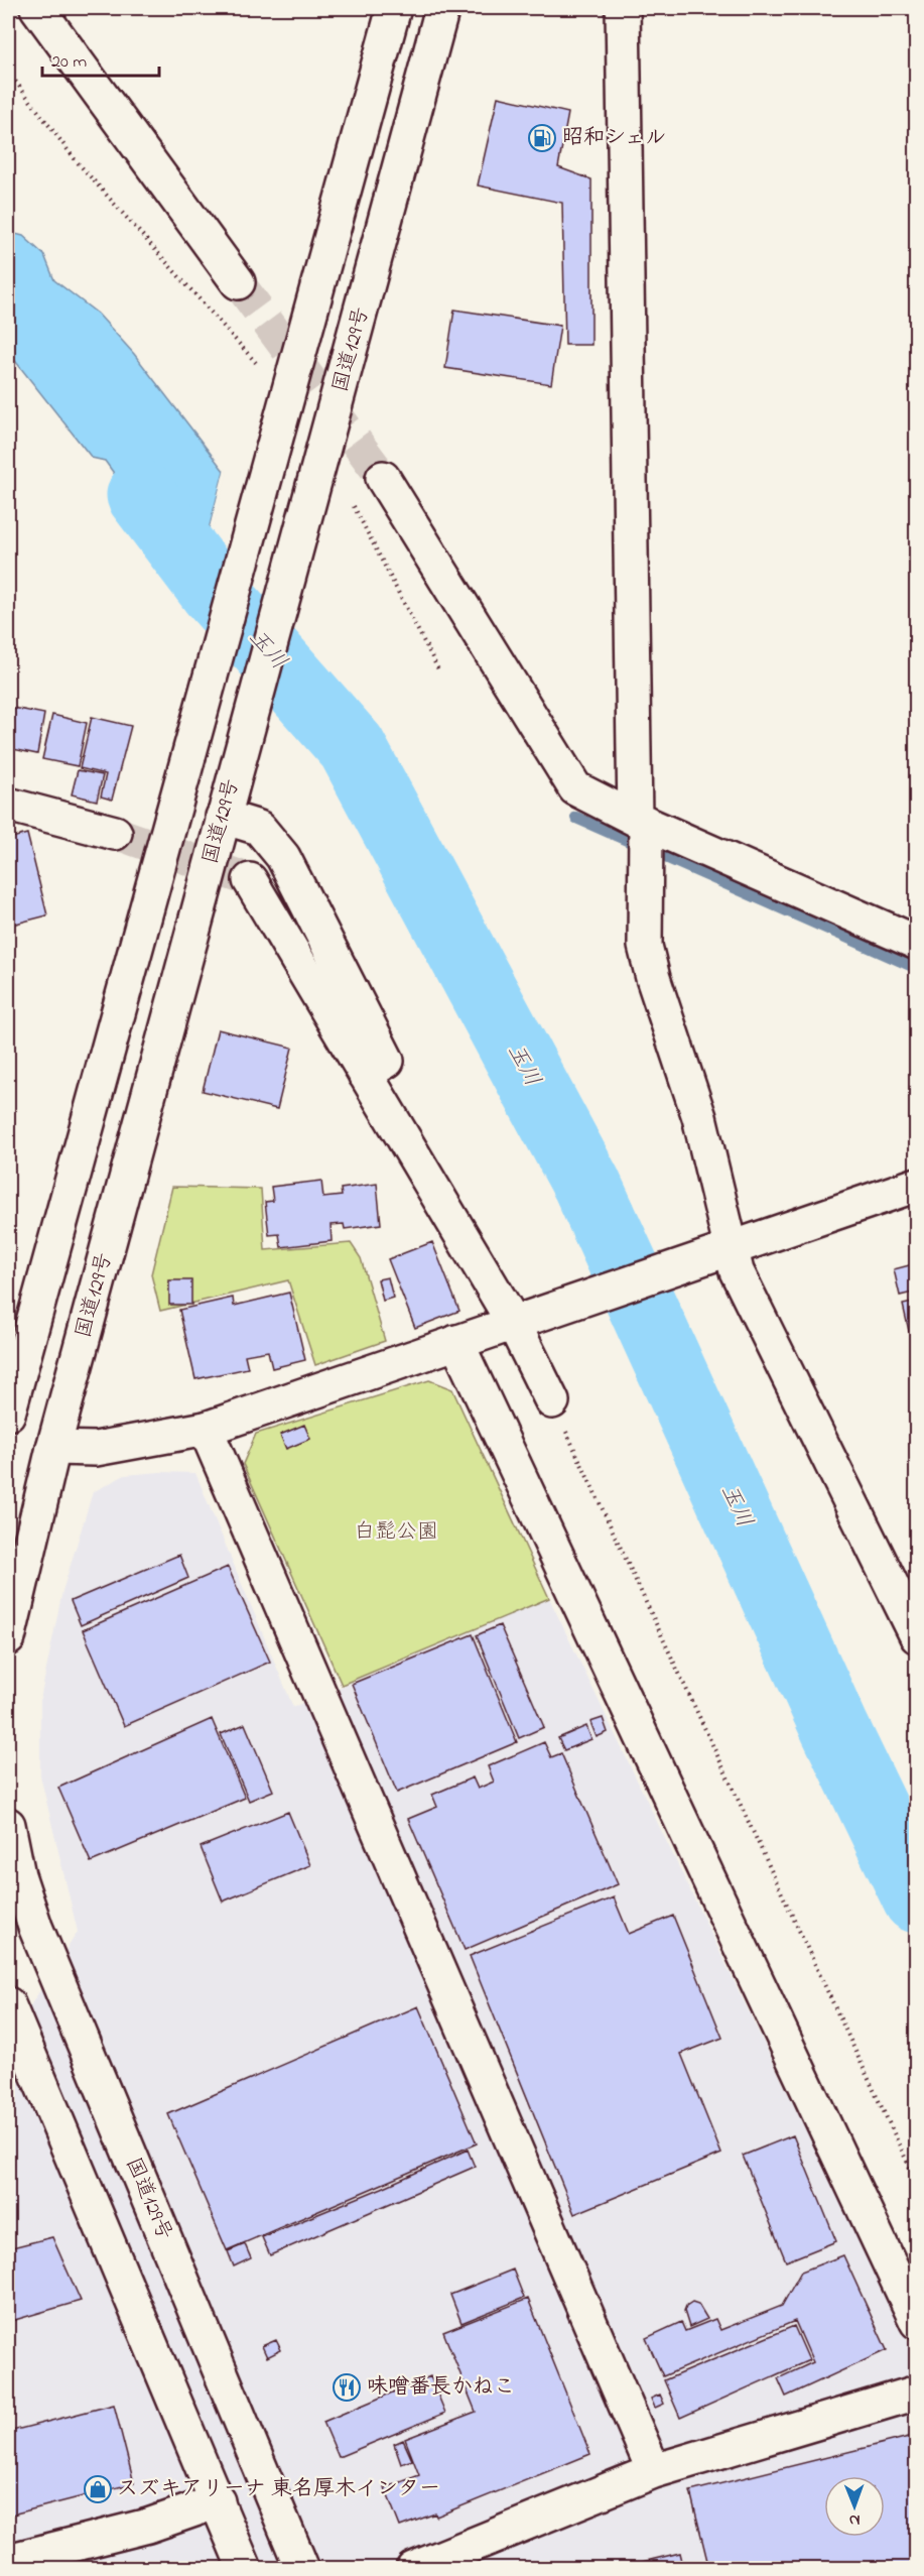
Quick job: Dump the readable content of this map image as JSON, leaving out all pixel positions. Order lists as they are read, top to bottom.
{
  "streets": {
    "main road": ["国道129号"]
  },
  "water": ["玉川"],
  "parks": ["白髭公園"],
  "places": {
    "fuel station": ["昭和シェル"],
    "restaurant": ["味噌番長かねこ"],
    "shop": ["スズキアリーナ 東名厚木インター"]
  },
  "scale_bar": "20 m",
  "north": "bottom"
}
